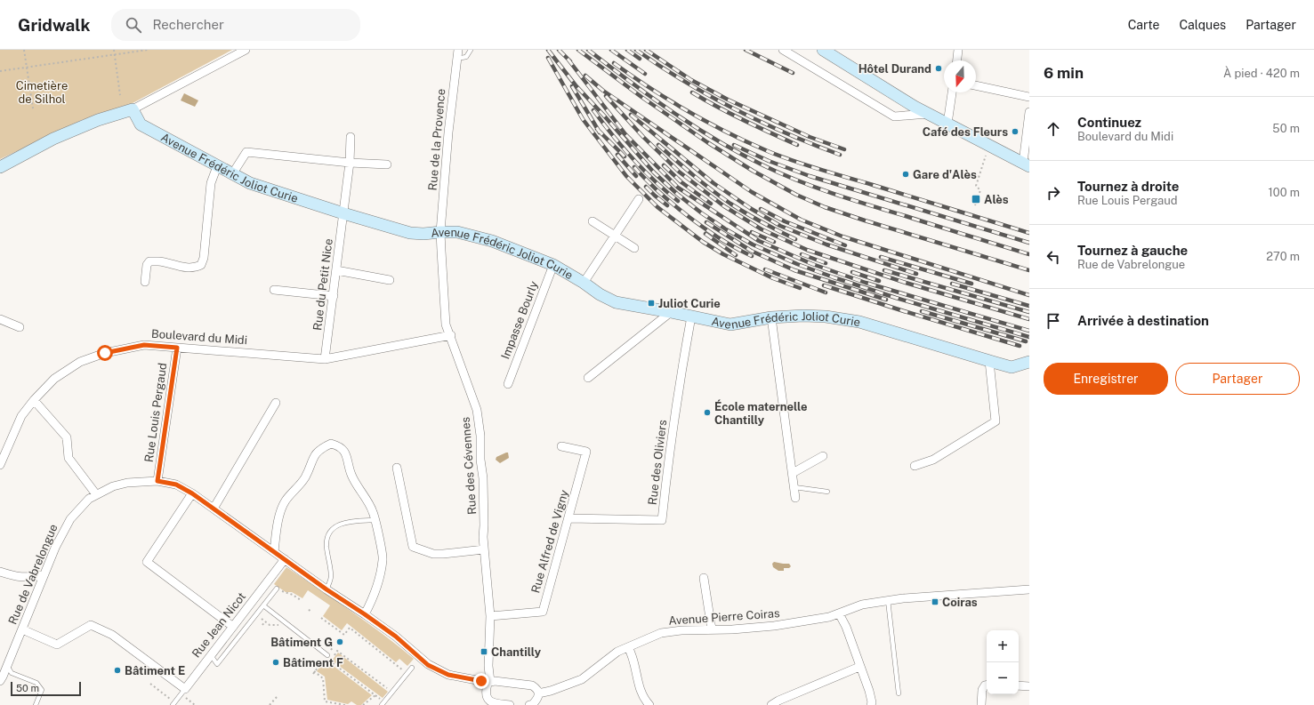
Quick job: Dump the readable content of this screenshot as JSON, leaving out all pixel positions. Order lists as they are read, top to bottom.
{
  "streets": {
    "street": [
      "Rue de la Provence",
      "Avenue Frédéric Joliot Curie",
      "Rue du Petit Nice",
      "Impasse Bourly",
      "Boulevard du Midi",
      "Rue Louis Pergaud",
      "Rue des Oliviers",
      "Rue des Cévennes",
      "Rue Alfred de Vigny",
      "Rue de Vabrelongue",
      "Avenue Pierre Coiras",
      "Rue Jean Nicot"
    ]
  },
  "crossings": [
    ["Rue de la Provence", "Avenue Frédéric Joliot Curie"],
    ["Rue de la Provence", "Rue des Cévennes"],
    ["Avenue Frédéric Joliot Curie", "Rue du Petit Nice"],
    ["Avenue Frédéric Joliot Curie", "Impasse Bourly"],
    ["Avenue Frédéric Joliot Curie", "Rue des Oliviers"],
    ["Avenue Frédéric Joliot Curie", "Rue des Cévennes"],
    ["Rue du Petit Nice", "Boulevard du Midi"],
    ["Boulevard du Midi", "Rue Louis Pergaud"],
    ["Boulevard du Midi", "Rue des Cévennes"],
    ["Rue Louis Pergaud", "Rue de Vabrelongue"],
    ["Rue des Oliviers", "Rue Alfred de Vigny"],
    ["Rue des Cévennes", "Rue Alfred de Vigny"],
    ["Rue des Cévennes", "Rue de Vabrelongue"],
    ["Rue de Vabrelongue", "Avenue Pierre Coiras"],
    ["Rue de Vabrelongue", "Rue Jean Nicot"]
  ],
  "parks": ["Cimetière de Silhol"],
  "places": {
    "other": [
      "Hôtel Durand",
      "Café des Fleurs",
      "Gare d'Alès",
      "École maternelle Chantilly",
      "Bâtiment G",
      "Bâtiment F",
      "Bâtiment E"
    ],
    "transit": [
      "Alès",
      "Juliot Curie",
      "Coiras",
      "Chantilly"
    ]
  },
  "scale_bar": "50 m",
  "north": "bottom",
  "page": {
    "header": "Gridwalk",
    "search": "Rechercher",
    "nav": ["Carte", "Calques", "Partager"],
    "heading": ["6 min", "À pied · 420 m"],
    "list": [
      ["Continuez", "Boulevard du Midi", "50 m"],
      ["Tournez à droite", "Rue Louis Pergaud", "100 m"],
      ["Tournez à gauche", "Rue de Vabrelongue", "270 m"],
      "Arrivée à destination"
    ],
    "buttons": ["Enregistrer", "Partager"],
    "map_buttons": ["+", "−"],
    "scale": "50 m"
  }
}
